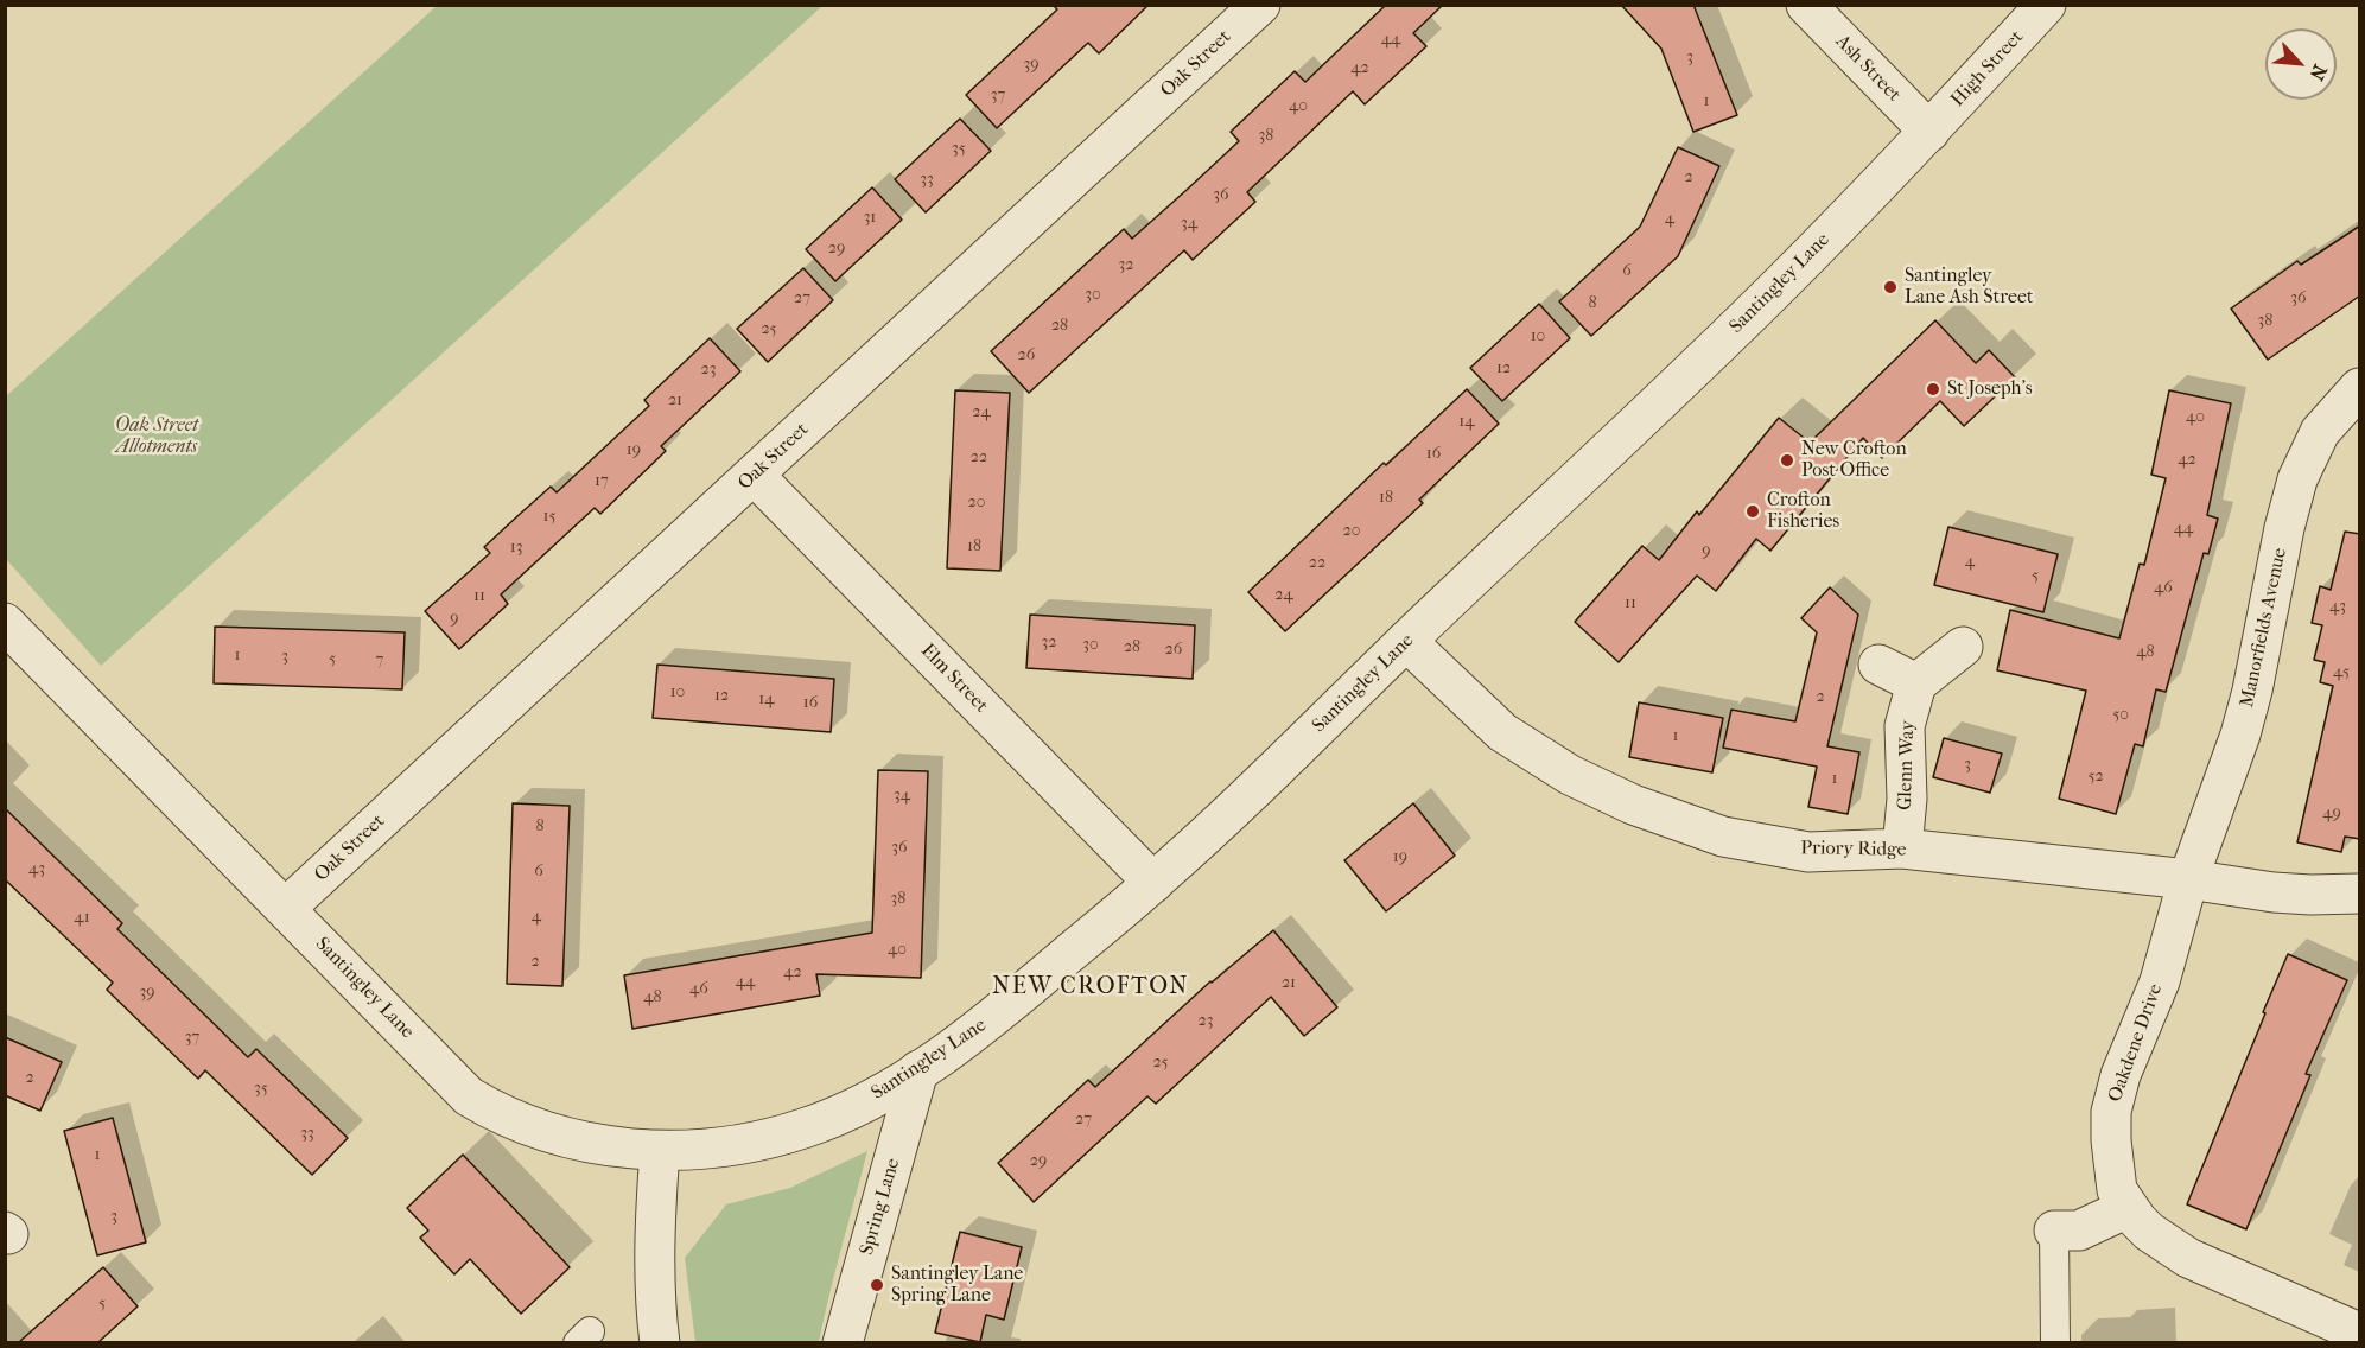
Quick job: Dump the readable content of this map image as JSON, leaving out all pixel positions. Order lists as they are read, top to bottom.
{
  "streets": {
    "street": [
      "Oak Street",
      "Ash Street",
      "High Street",
      "Santingley Lane",
      "Manorfields Avenue",
      "Elm Street",
      "Glenn Way",
      "Priory Ridge",
      "Oakdene Drive",
      "Spring Lane"
    ]
  },
  "crossings": [
    ["Oak Street", "Santingley Lane"],
    ["Oak Street", "Elm Street"],
    ["Ash Street", "High Street"],
    ["Ash Street", "Santingley Lane"],
    ["High Street", "Santingley Lane"],
    ["Santingley Lane", "Elm Street"],
    ["Santingley Lane", "Priory Ridge"],
    ["Santingley Lane", "Spring Lane"],
    ["Manorfields Avenue", "Priory Ridge"],
    ["Manorfields Avenue", "Oakdene Drive"],
    ["Glenn Way", "Priory Ridge"],
    ["Priory Ridge", "Oakdene Drive"]
  ],
  "districts": ["NEW CROFTON"],
  "parks": ["Oak Street Allotments"],
  "places": [
    "Santingley Lane Ash Street",
    "St Joseph's",
    "New Crofton Post Office",
    "Crofton Fisheries",
    "Santingley Lane Spring Lane"
  ],
  "house_numbers": [
    "44",
    "3",
    "39",
    "42",
    "37",
    "1",
    "40",
    "38",
    "35",
    "2",
    "33",
    "36",
    "31",
    "4",
    "34",
    "29",
    "32",
    "6",
    "30",
    "27",
    "36",
    "8",
    "38",
    "28",
    "25",
    "10",
    "26",
    "12",
    "23",
    "21",
    "24",
    "40",
    "14",
    "19",
    "16",
    "22",
    "42",
    "17",
    "18",
    "20",
    "15",
    "44",
    "20",
    "18",
    "13",
    "9",
    "4",
    "22",
    "5",
    "46",
    "24",
    "11",
    "11",
    "43",
    "9",
    "32",
    "30",
    "28",
    "26",
    "48",
    "1",
    "3",
    "5",
    "7",
    "45",
    "10",
    "12",
    "2",
    "14",
    "16",
    "50",
    "1",
    "3",
    "52",
    "1",
    "34",
    "49",
    "8",
    "36",
    "19",
    "43",
    "6",
    "38",
    "4",
    "41",
    "40",
    "2",
    "42",
    "44",
    "21",
    "46",
    "39",
    "48",
    "23",
    "37",
    "25",
    "2",
    "35",
    "27",
    "33",
    "1",
    "29",
    "3",
    "5"
  ],
  "north": "bottom right"
}
